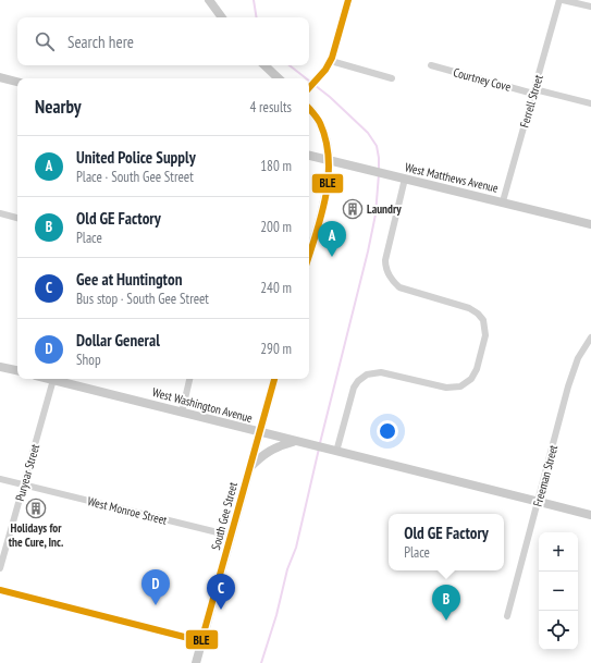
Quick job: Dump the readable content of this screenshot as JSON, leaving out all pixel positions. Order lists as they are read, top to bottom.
{
  "streets": {
    "main road": ["West Matthews Avenue", "West Washington Avenue", "South Gee Street"],
    "street": [
      "Courtney Cove",
      "Ferrell Street",
      "Puryear Street",
      "Freeman Street",
      "West Monroe Street"
    ]
  },
  "crossings": [
    ["Courtney Cove", "Ferrell Street"],
    ["Ferrell Street", "West Matthews Avenue"],
    ["West Washington Avenue", "Freeman Street"],
    ["West Washington Avenue", "South Gee Street"],
    ["Puryear Street", "West Monroe Street"],
    ["West Monroe Street", "South Gee Street"]
  ],
  "places": {
    "building": ["Laundry", "Holidays for the Cure, Inc."]
  },
  "lines": ["transit line BLE"],
  "page": {
    "search": "Search here",
    "heading": ["Nearby", "4 results"],
    "list": [
      {
        "mark": "A",
        "name": "United Police Supply",
        "note": "Place · South Gee Street",
        "value": "180 m"
      },
      {
        "mark": "B",
        "name": "Old GE Factory",
        "note": "Place",
        "value": "200 m"
      },
      {
        "mark": "C",
        "name": "Gee at Huntington",
        "note": "Bus stop · South Gee Street",
        "value": "240 m"
      },
      {
        "mark": "D",
        "name": "Dollar General",
        "note": "Shop",
        "value": "290 m"
      }
    ],
    "pins": [
      "A",
      "D",
      "C",
      "B"
    ],
    "popup": ["Old GE Factory", "Place"],
    "map_buttons": ["+", "−"]
  }
}
